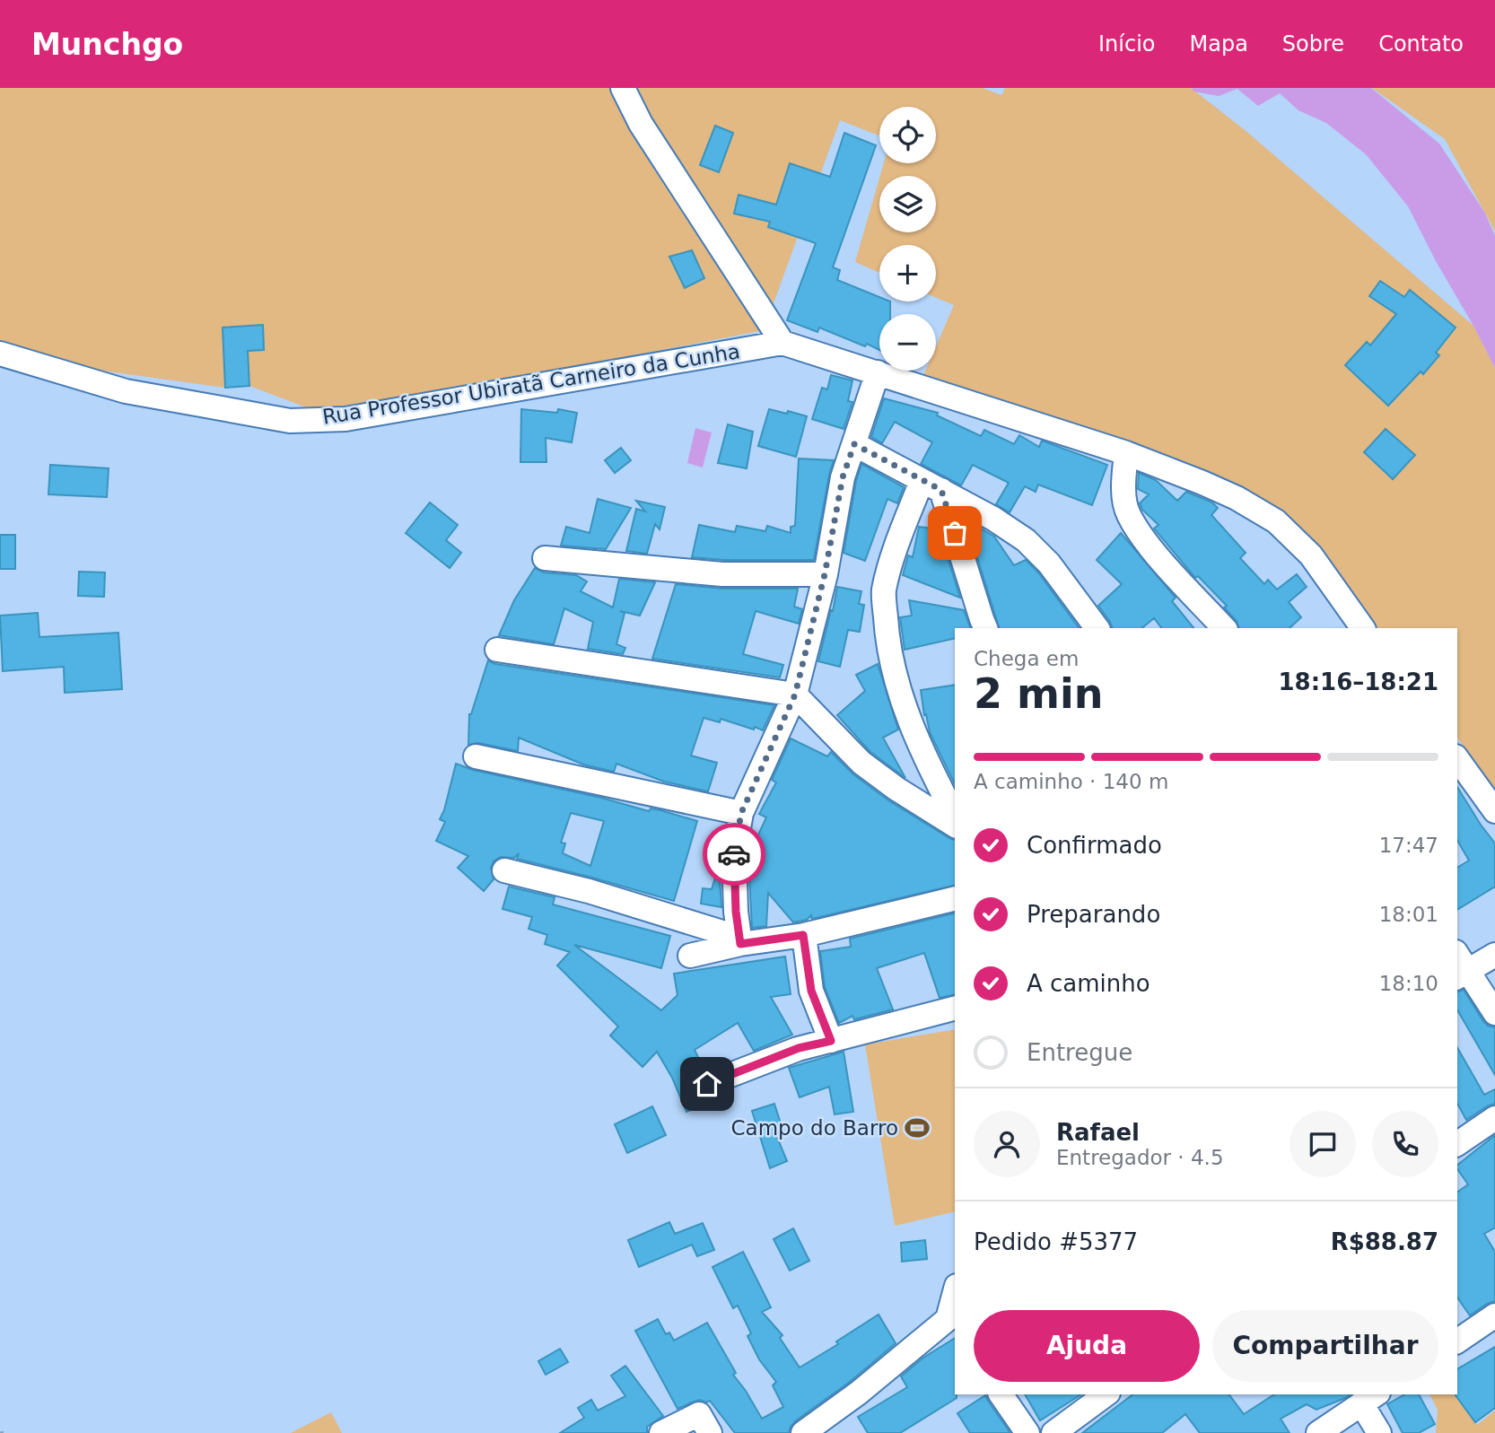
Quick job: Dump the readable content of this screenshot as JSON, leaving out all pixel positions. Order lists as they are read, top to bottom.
{
  "streets": {
    "street": ["Rua Professor Ubiratã Carneiro da Cunha"]
  },
  "places": {
    "sports": ["Campo do Barro"]
  },
  "page": {
    "header": "Munchgo",
    "nav": [
      "Início",
      "Mapa",
      "Sobre",
      "Contato"
    ],
    "map_buttons": ["+", "−"],
    "heading": ["2 min", "Chega em", "18:16–18:21"],
    "panel": [
      "Rafael",
      "Entregador · 4.5",
      "Pedido #5377",
      "R$88.87"
    ],
    "bar": "A caminho · 140 m",
    "list": [
      ["Confirmado", "17:47"],
      ["Preparando", "18:01"],
      ["A caminho", "18:10"],
      "Entregue"
    ],
    "buttons": ["Ajuda", "Compartilhar"]
  }
}
